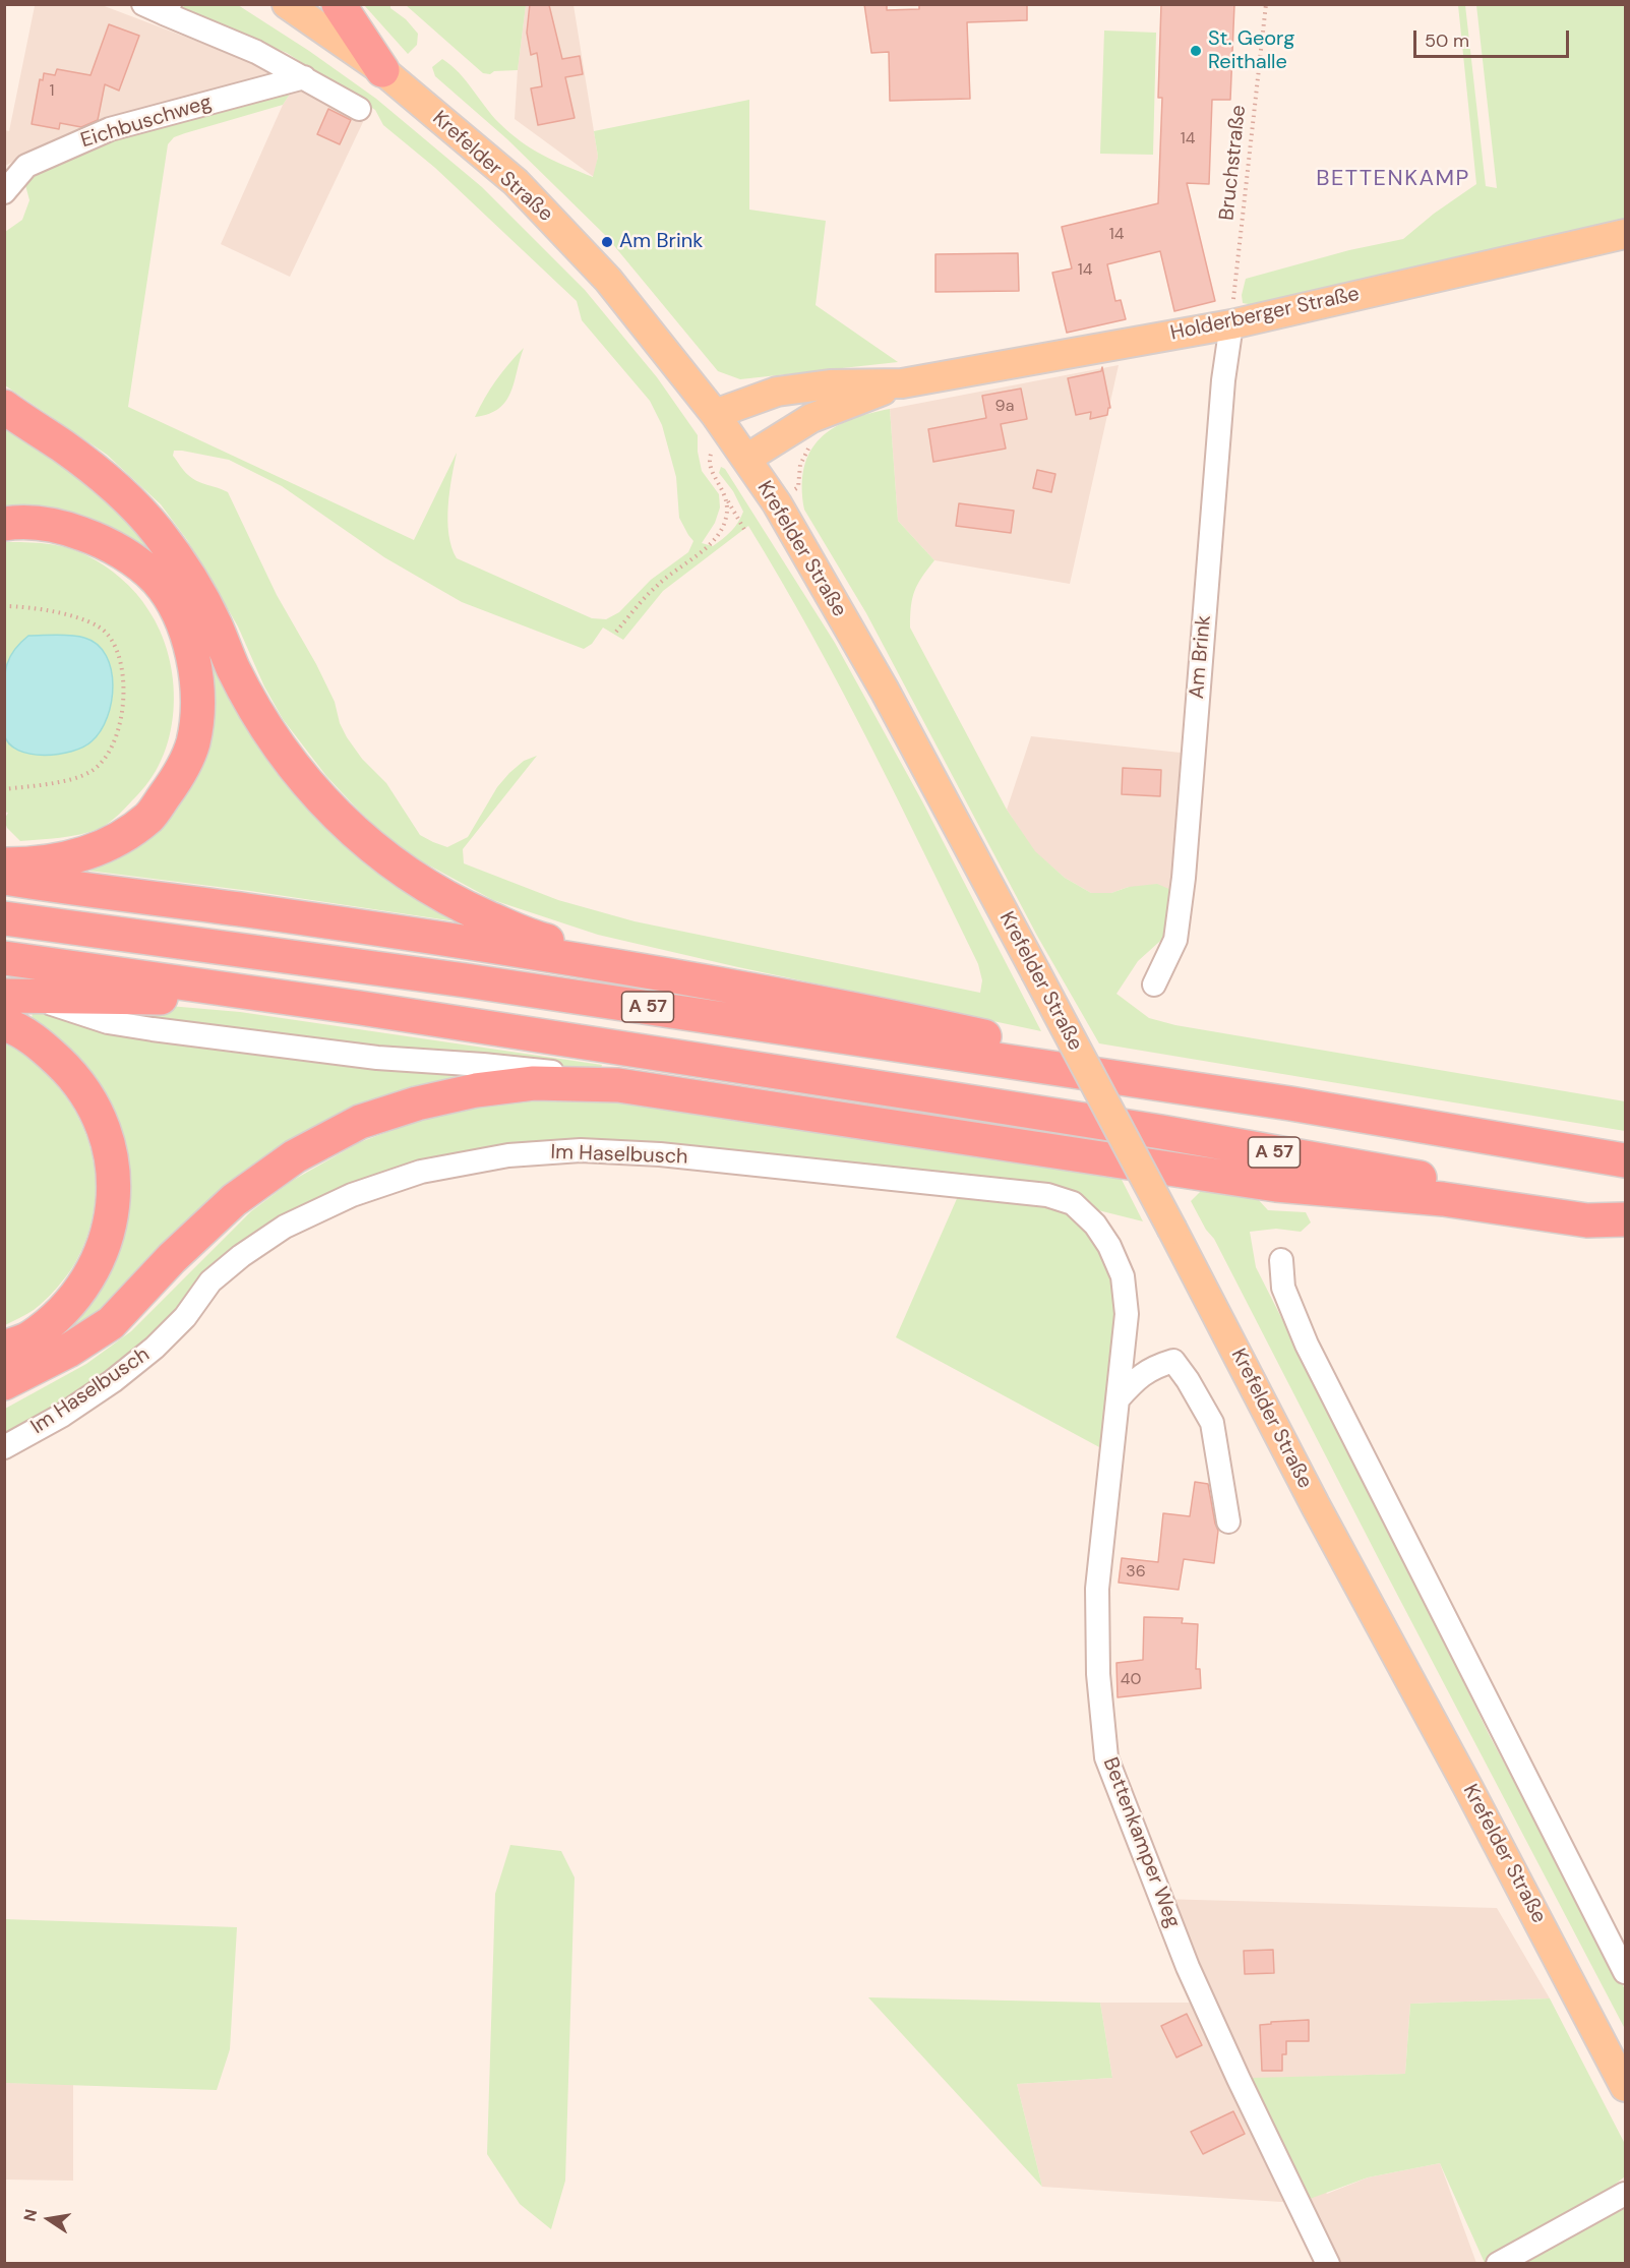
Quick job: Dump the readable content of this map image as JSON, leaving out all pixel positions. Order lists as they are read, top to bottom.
{
  "streets": {
    "highway": ["A 57"],
    "main road": ["Krefelder Straße", "Holderberger Straße"],
    "street": [
      "Eichbuschweg",
      "Am Brink",
      "Im Haselbusch",
      "Bettenkamper Weg"
    ],
    "path": ["Bruchstraße"]
  },
  "crossings": [
    ["Bruchstraße", "Holderberger Straße"],
    ["Bruchstraße", "Am Brink"],
    ["Krefelder Straße", "Holderberger Straße"],
    ["Holderberger Straße", "Am Brink"],
    ["Im Haselbusch", "Bettenkamper Weg"]
  ],
  "districts": ["BETTENKAMP"],
  "places": ["St. Georg Reithalle", "Am Brink"],
  "house_numbers": [
    "1",
    "14",
    "14",
    "14",
    "9a",
    "36",
    "40"
  ],
  "scale_bar": "50 m",
  "north": "left"
}
